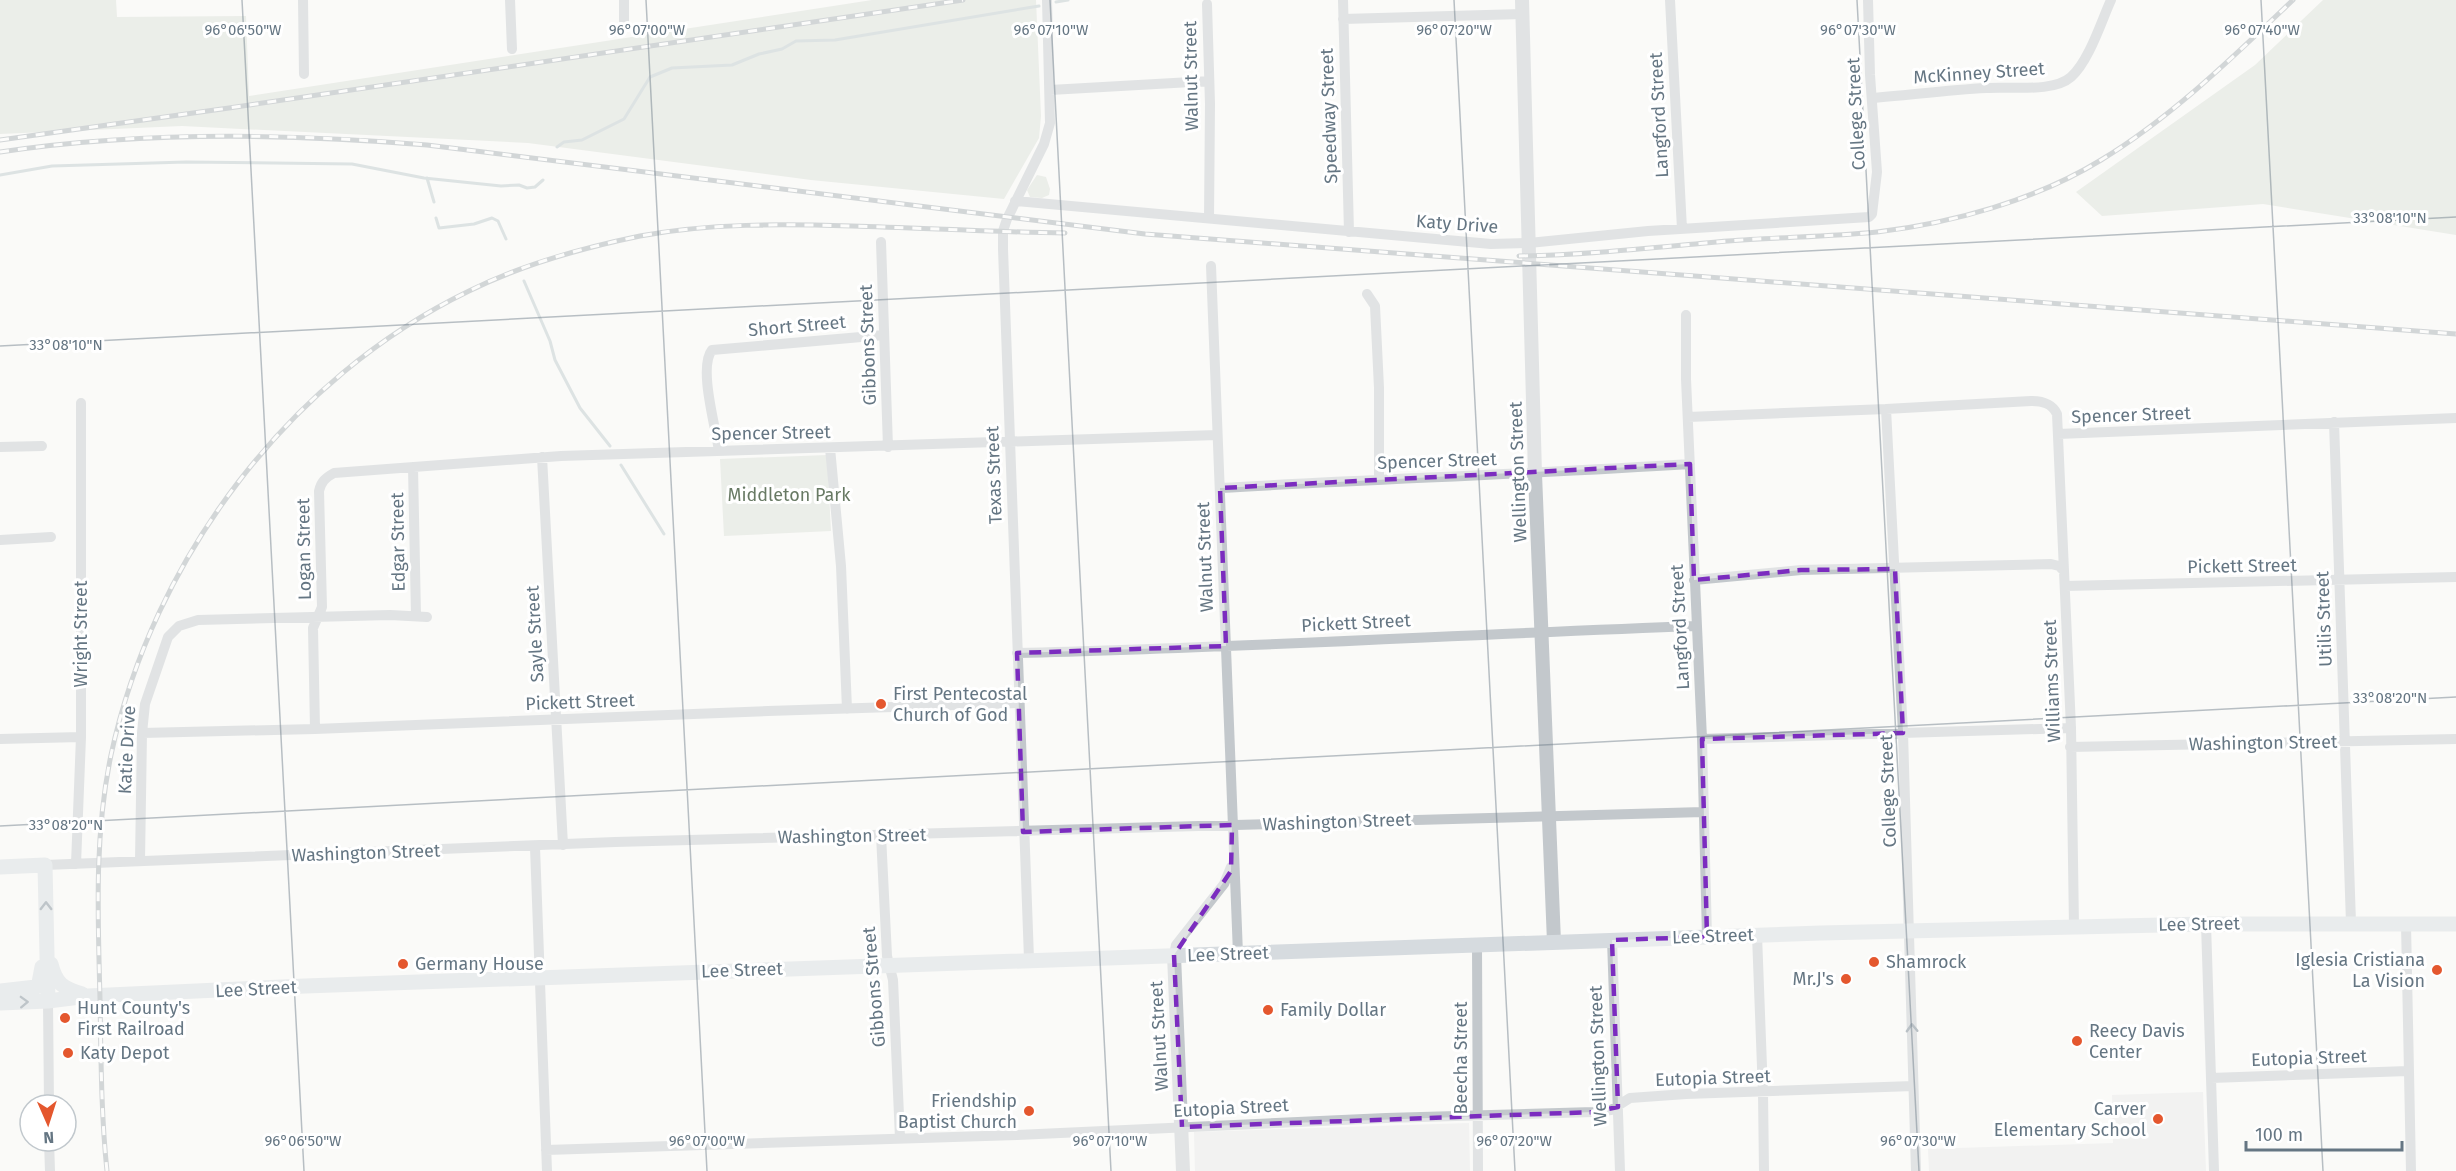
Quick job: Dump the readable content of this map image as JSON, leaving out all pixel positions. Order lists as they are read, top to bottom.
{
  "streets": {
    "main road": ["Washington Street", "Lee Street"],
    "street": [
      "McKinney Street",
      "Walnut Street",
      "College Street",
      "Langford Street",
      "Speedway Street",
      "Katy Drive",
      "Short Street",
      "Gibbons Street",
      "Spencer Street",
      "Wellington Street",
      "Texas Street",
      "Edgar Street",
      "Logan Street",
      "Pickett Street",
      "Utilis Street",
      "Wright Street",
      "Sayle Street",
      "Williams Street",
      "Katie Drive",
      "Beecha Street",
      "Eutopia Street"
    ]
  },
  "crossings": [
    ["McKinney Street", "College Street"],
    ["Walnut Street", "Katy Drive"],
    ["Walnut Street", "Spencer Street"],
    ["Walnut Street", "Pickett Street"],
    ["Walnut Street", "Washington Street"],
    ["Walnut Street", "Lee Street"],
    ["Walnut Street", "Eutopia Street"],
    ["College Street", "Katy Drive"],
    ["College Street", "Spencer Street"],
    ["College Street", "Lee Street"],
    ["College Street", "Eutopia Street"],
    ["Langford Street", "Katy Drive"],
    ["Langford Street", "Spencer Street"],
    ["Langford Street", "Pickett Street"],
    ["Langford Street", "Washington Street"],
    ["Langford Street", "Lee Street"],
    ["Speedway Street", "Katy Drive"],
    ["Katy Drive", "Wellington Street"],
    ["Katy Drive", "Texas Street"],
    ["Short Street", "Gibbons Street"],
    ["Short Street", "Spencer Street"],
    ["Gibbons Street", "Spencer Street"],
    ["Gibbons Street", "Washington Street"],
    ["Gibbons Street", "Lee Street"],
    ["Gibbons Street", "Eutopia Street"],
    ["Spencer Street", "Wellington Street"],
    ["Spencer Street", "Texas Street"],
    ["Spencer Street", "Edgar Street"],
    ["Spencer Street", "Logan Street"],
    ["Spencer Street", "Utilis Street"],
    ["Spencer Street", "Sayle Street"],
    ["Spencer Street", "Williams Street"],
    ["Wellington Street", "Pickett Street"],
    ["Wellington Street", "Washington Street"],
    ["Wellington Street", "Lee Street"],
    ["Wellington Street", "Eutopia Street"],
    ["Texas Street", "Pickett Street"],
    ["Texas Street", "Washington Street"],
    ["Texas Street", "Lee Street"],
    ["Edgar Street", "Logan Street"],
    ["Edgar Street", "Katie Drive"],
    ["Logan Street", "Pickett Street"],
    ["Logan Street", "Katie Drive"],
    ["Pickett Street", "Utilis Street"],
    ["Pickett Street", "Sayle Street"],
    ["Pickett Street", "Williams Street"],
    ["Pickett Street", "Katie Drive"],
    ["Utilis Street", "Washington Street"],
    ["Utilis Street", "Lee Street"],
    ["Wright Street", "Washington Street"],
    ["Sayle Street", "Washington Street"],
    ["Williams Street", "Washington Street"],
    ["Williams Street", "Lee Street"],
    ["Washington Street", "Katie Drive"],
    ["Lee Street", "Beecha Street"],
    ["Beecha Street", "Eutopia Street"]
  ],
  "parks": ["Middleton Park"],
  "places": [
    "First Pentecostal Church of God",
    "Shamrock",
    "Germany House",
    "Iglesia Cristiana La Vision",
    "Mr.J's",
    "Family Dollar",
    "Hunt County's First Railroad",
    "Reecy Davis Center",
    "Katy Depot",
    "Friendship Baptist Church",
    "Carver Elementary School"
  ],
  "scale_bar": "100 m",
  "north": "bottom",
  "coordinates": [
    "96°06'50\"W",
    "96°07'00\"W",
    "96°07'10\"W",
    "96°07'20\"W",
    "96°07'30\"W",
    "96°07'40\"W",
    "33°08'10\"N",
    "33°08'20\"N"
  ]
}
